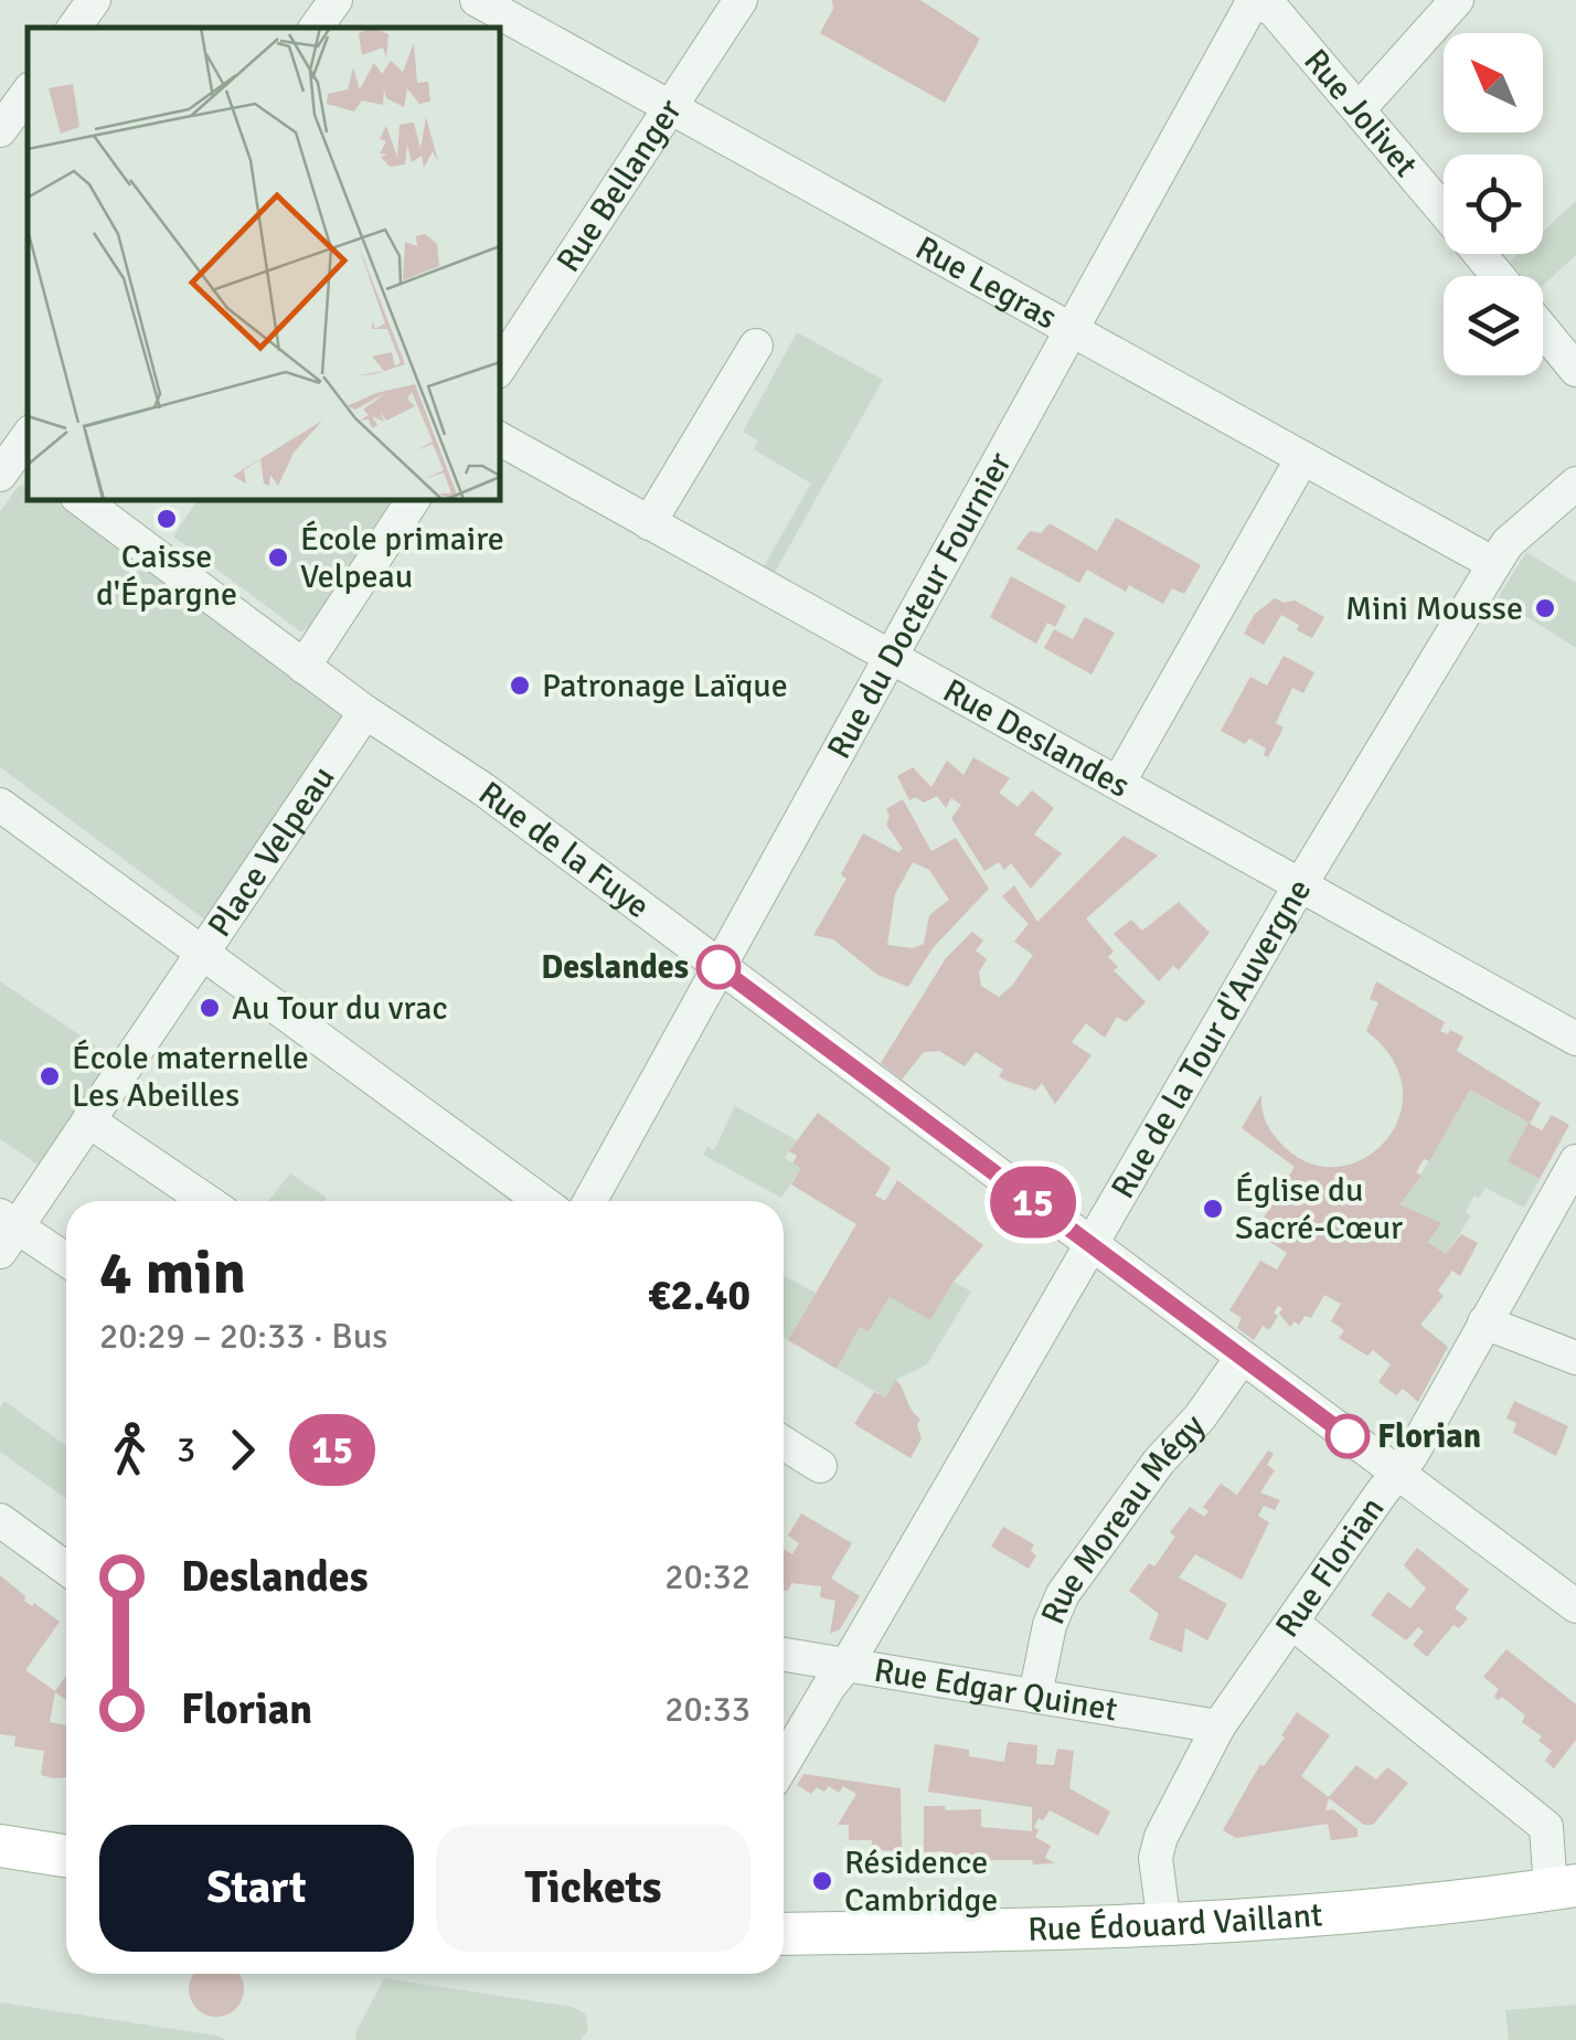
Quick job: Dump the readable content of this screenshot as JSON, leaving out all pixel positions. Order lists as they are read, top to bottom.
{
  "streets": {
    "main road": ["Rue Édouard Vaillant"],
    "street": [
      "Rue Jolivet",
      "Rue Bellanger",
      "Rue Legras",
      "Rue du Docteur Fournier",
      "Rue Deslandes",
      "Rue de la Fuye",
      "Place Velpeau",
      "Rue de la Tour d'Auvergne",
      "Rue Moreau Mégy",
      "Rue Florian",
      "Rue Edgar Quinet"
    ]
  },
  "crossings": [
    ["Rue Jolivet", "Rue du Docteur Fournier"],
    ["Rue Bellanger", "Rue Legras"],
    ["Rue Legras", "Rue du Docteur Fournier"],
    ["Rue Legras", "Rue de la Tour d'Auvergne"],
    ["Rue du Docteur Fournier", "Rue Deslandes"],
    ["Rue du Docteur Fournier", "Rue de la Fuye"],
    ["Rue Deslandes", "Rue de la Tour d'Auvergne"],
    ["Rue de la Fuye", "Place Velpeau"],
    ["Rue de la Fuye", "Rue de la Tour d'Auvergne"],
    ["Rue de la Fuye", "Rue Moreau Mégy"],
    ["Rue de la Fuye", "Rue Florian"],
    ["Rue de la Tour d'Auvergne", "Rue Edgar Quinet"],
    ["Rue Moreau Mégy", "Rue Edgar Quinet"],
    ["Rue Florian", "Rue Edgar Quinet"],
    ["Rue Florian", "Rue Édouard Vaillant"]
  ],
  "places": [
    "Caisse d'Épargne",
    "École primaire Velpeau",
    "Mini Mousse",
    "Patronage Laïque",
    "Deslandes",
    "Au Tour du vrac",
    "École maternelle Les Abeilles",
    "Église du Sacré-Cœur",
    "Florian",
    "Résidence Cambridge"
  ],
  "lines": ["bus line 15"],
  "north": "top left",
  "page": {
    "on_map": "15",
    "heading": ["4 min", "20:29 – 20:33 · Bus", "€2.40"],
    "legs": ["3", "15"],
    "list": [
      {
        "name": "Deslandes",
        "value": "20:32"
      },
      {
        "name": "Florian",
        "value": "20:33"
      }
    ],
    "buttons": ["Start", "Tickets"]
  }
}
